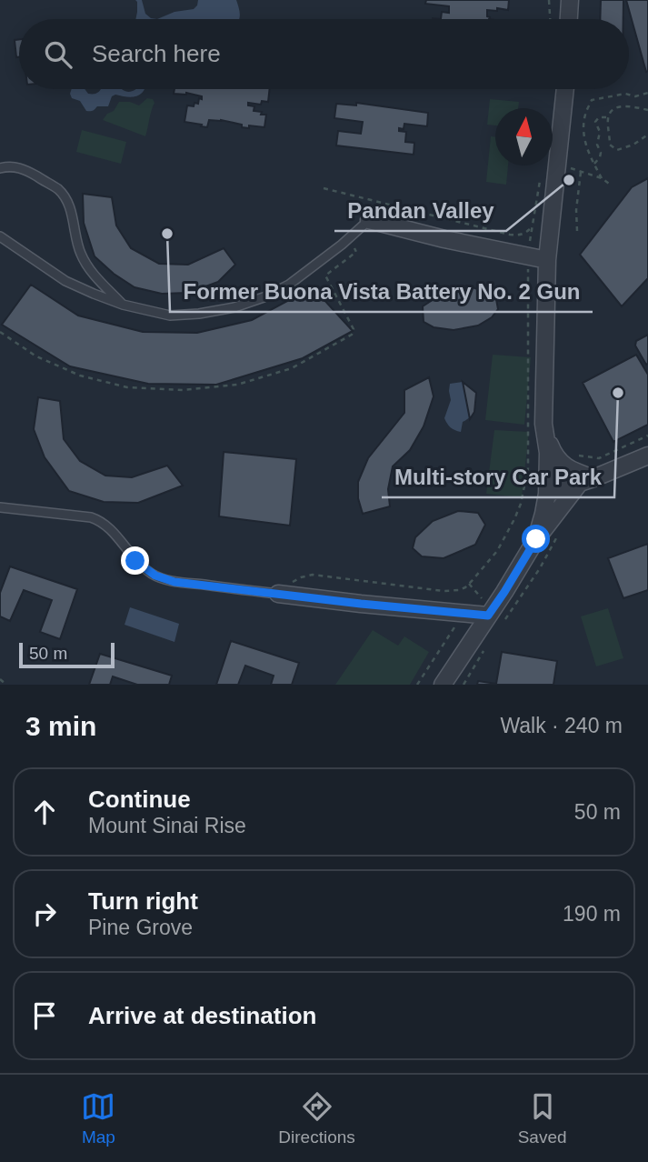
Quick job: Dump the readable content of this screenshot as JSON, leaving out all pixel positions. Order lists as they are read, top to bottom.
{
  "places": ["Pandan Valley", "Former Buona Vista Battery No. 2 Gun", "Multi-story Car Park"],
  "scale_bar": "50 m",
  "north": "top",
  "page": {
    "search": "Search here",
    "scale": "50 m",
    "heading": ["3 min", "Walk · 240 m"],
    "list": [
      ["Continue", "Mount Sinai Rise", "50 m"],
      ["Turn right", "Pine Grove", "190 m"],
      "Arrive at destination"
    ],
    "nav": ["Map", "Directions", "Saved"]
  }
}
